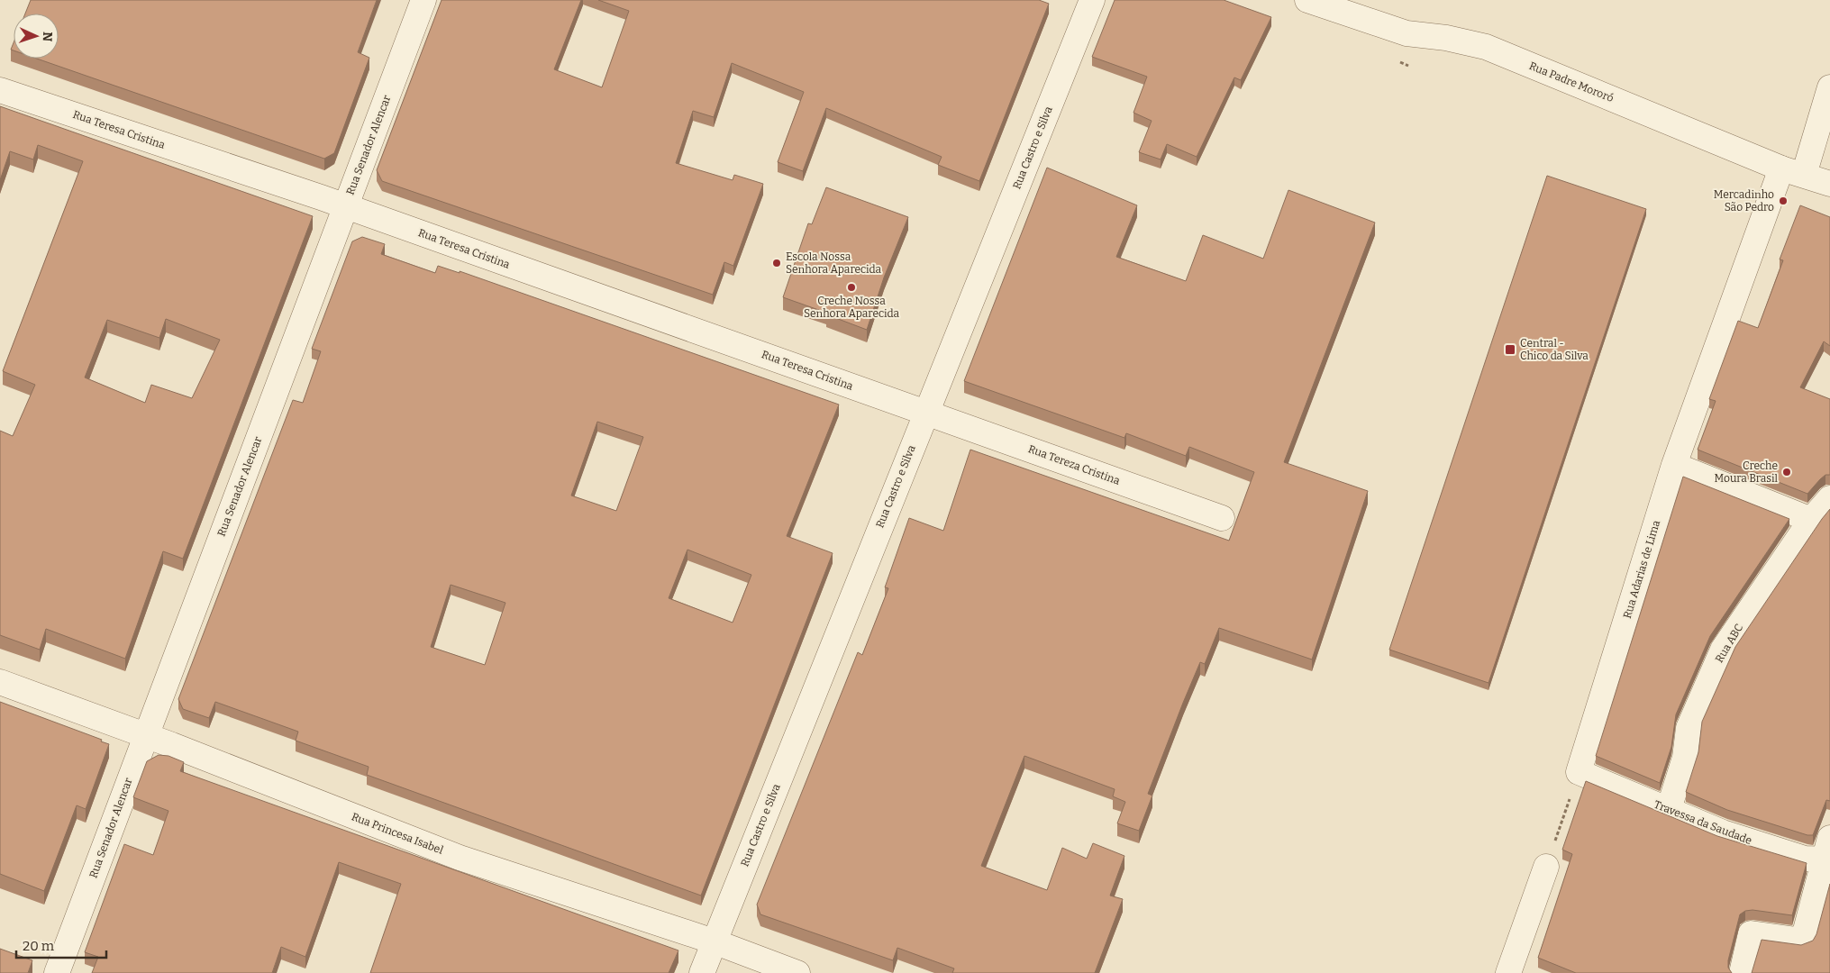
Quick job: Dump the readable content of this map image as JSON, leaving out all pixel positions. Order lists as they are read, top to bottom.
{
  "streets": {
    "street": [
      "Rua Padre Mororó",
      "Rua Teresa Cristina",
      "Rua Senador Alencar",
      "Rua Castro e Silva",
      "Rua Tereza Cristina",
      "Rua Adarias de Lima",
      "Rua ABC",
      "Travessa da Saudade",
      "Rua Princesa Isabel"
    ]
  },
  "crossings": [
    ["Rua Padre Mororó", "Rua Adarias de Lima"],
    ["Rua Teresa Cristina", "Rua Senador Alencar"],
    ["Rua Teresa Cristina", "Rua Castro e Silva"],
    ["Rua Teresa Cristina", "Rua Tereza Cristina"],
    ["Rua Senador Alencar", "Rua Princesa Isabel"],
    ["Rua Castro e Silva", "Rua Tereza Cristina"],
    ["Rua Castro e Silva", "Rua Princesa Isabel"],
    ["Rua Adarias de Lima", "Travessa da Saudade"],
    ["Rua ABC", "Travessa da Saudade"]
  ],
  "places": {
    "other": [
      "Mercadinho São Pedro",
      "Escola Nossa Senhora Aparecida",
      "Creche Nossa Senhora Aparecida",
      "Creche Moura Brasil"
    ],
    "transit": ["Central - Chico da Silva"]
  },
  "scale_bar": "20 m",
  "north": "right"
}
